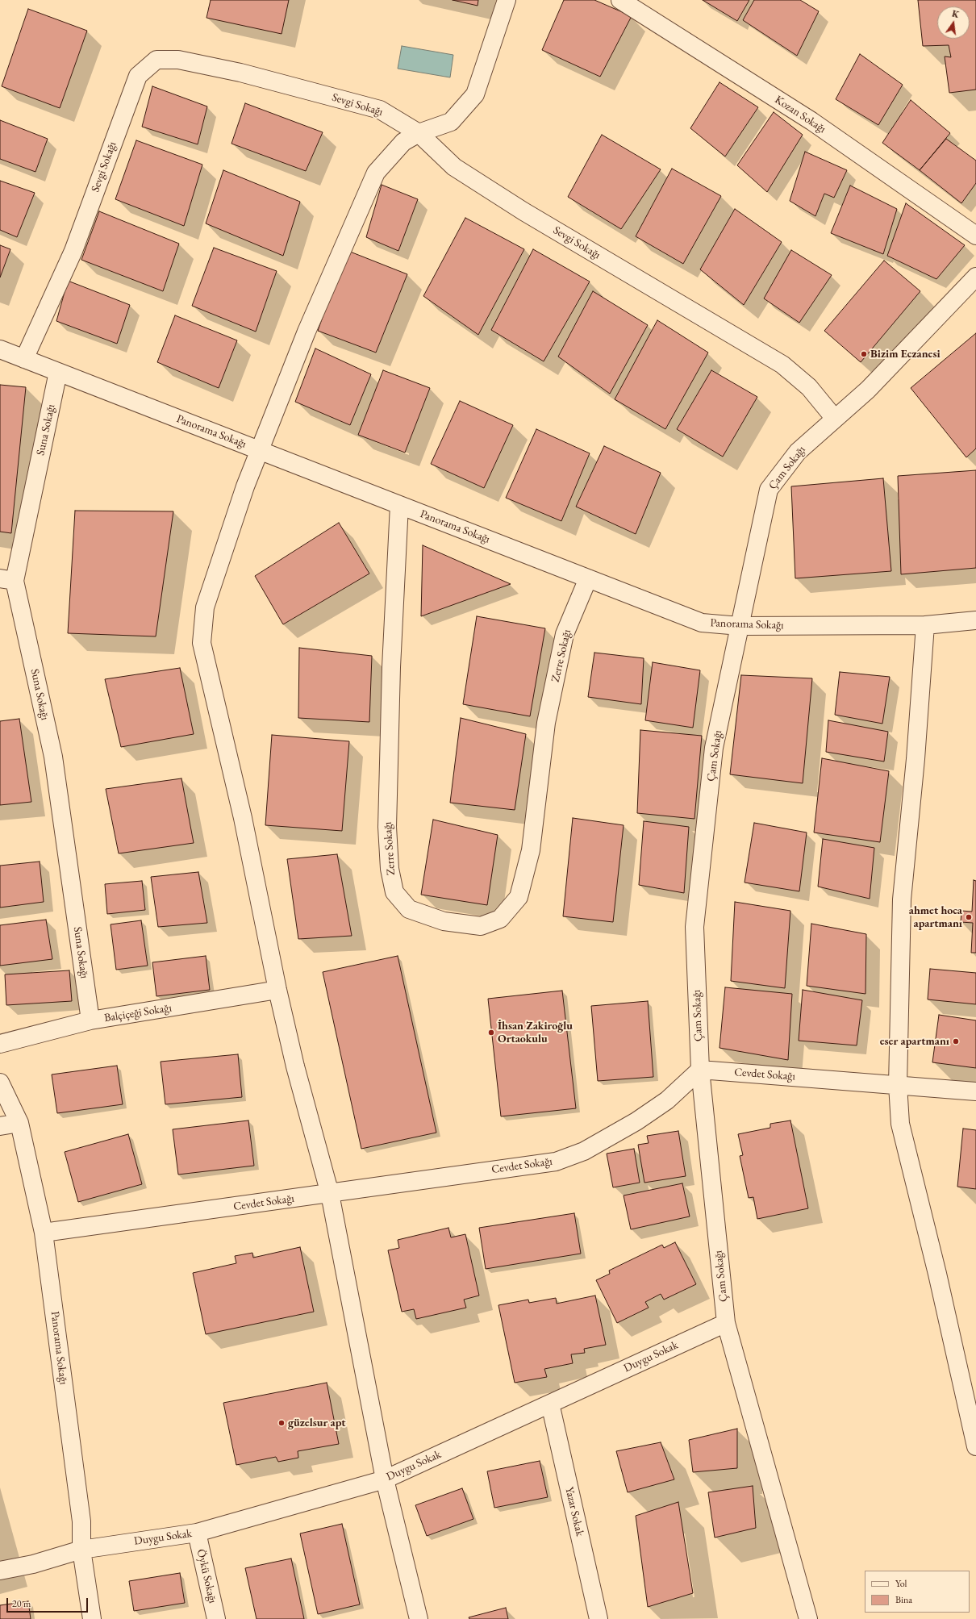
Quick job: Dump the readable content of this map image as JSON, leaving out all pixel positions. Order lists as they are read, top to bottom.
{
  "streets": {
    "street": [
      "Sevgi Sokağı",
      "Kozan Sokağı",
      "Suna Sokağı",
      "Panorama Sokağı",
      "Çam Sokağı",
      "Zerre Sokağı",
      "Balçiçeği Sokağı",
      "Cevdet Sokağı",
      "Duygu Sokak",
      "Yazar Sokak",
      "Öykü Sokağı"
    ]
  },
  "crossings": [
    ["Sevgi Sokağı", "Panorama Sokağı"],
    ["Sevgi Sokağı", "Çam Sokağı"],
    ["Suna Sokağı", "Panorama Sokağı"],
    ["Suna Sokağı", "Balçiçeği Sokağı"],
    ["Panorama Sokağı", "Çam Sokağı"],
    ["Panorama Sokağı", "Zerre Sokağı"],
    ["Panorama Sokağı", "Cevdet Sokağı"],
    ["Panorama Sokağı", "Duygu Sokak"],
    ["Çam Sokağı", "Cevdet Sokağı"],
    ["Çam Sokağı", "Duygu Sokak"],
    ["Duygu Sokak", "Yazar Sokak"],
    ["Duygu Sokak", "Öykü Sokağı"]
  ],
  "places": [
    "Bizim Eczanesi",
    "ahmet hoca apartmanı",
    "İhsan Zakiroğlu Ortaokulu",
    "eser apartmanı",
    "güzelsur apt"
  ],
  "legend": ["Yol", "Bina"],
  "scale_bar": "20 m",
  "north": "top"
}
